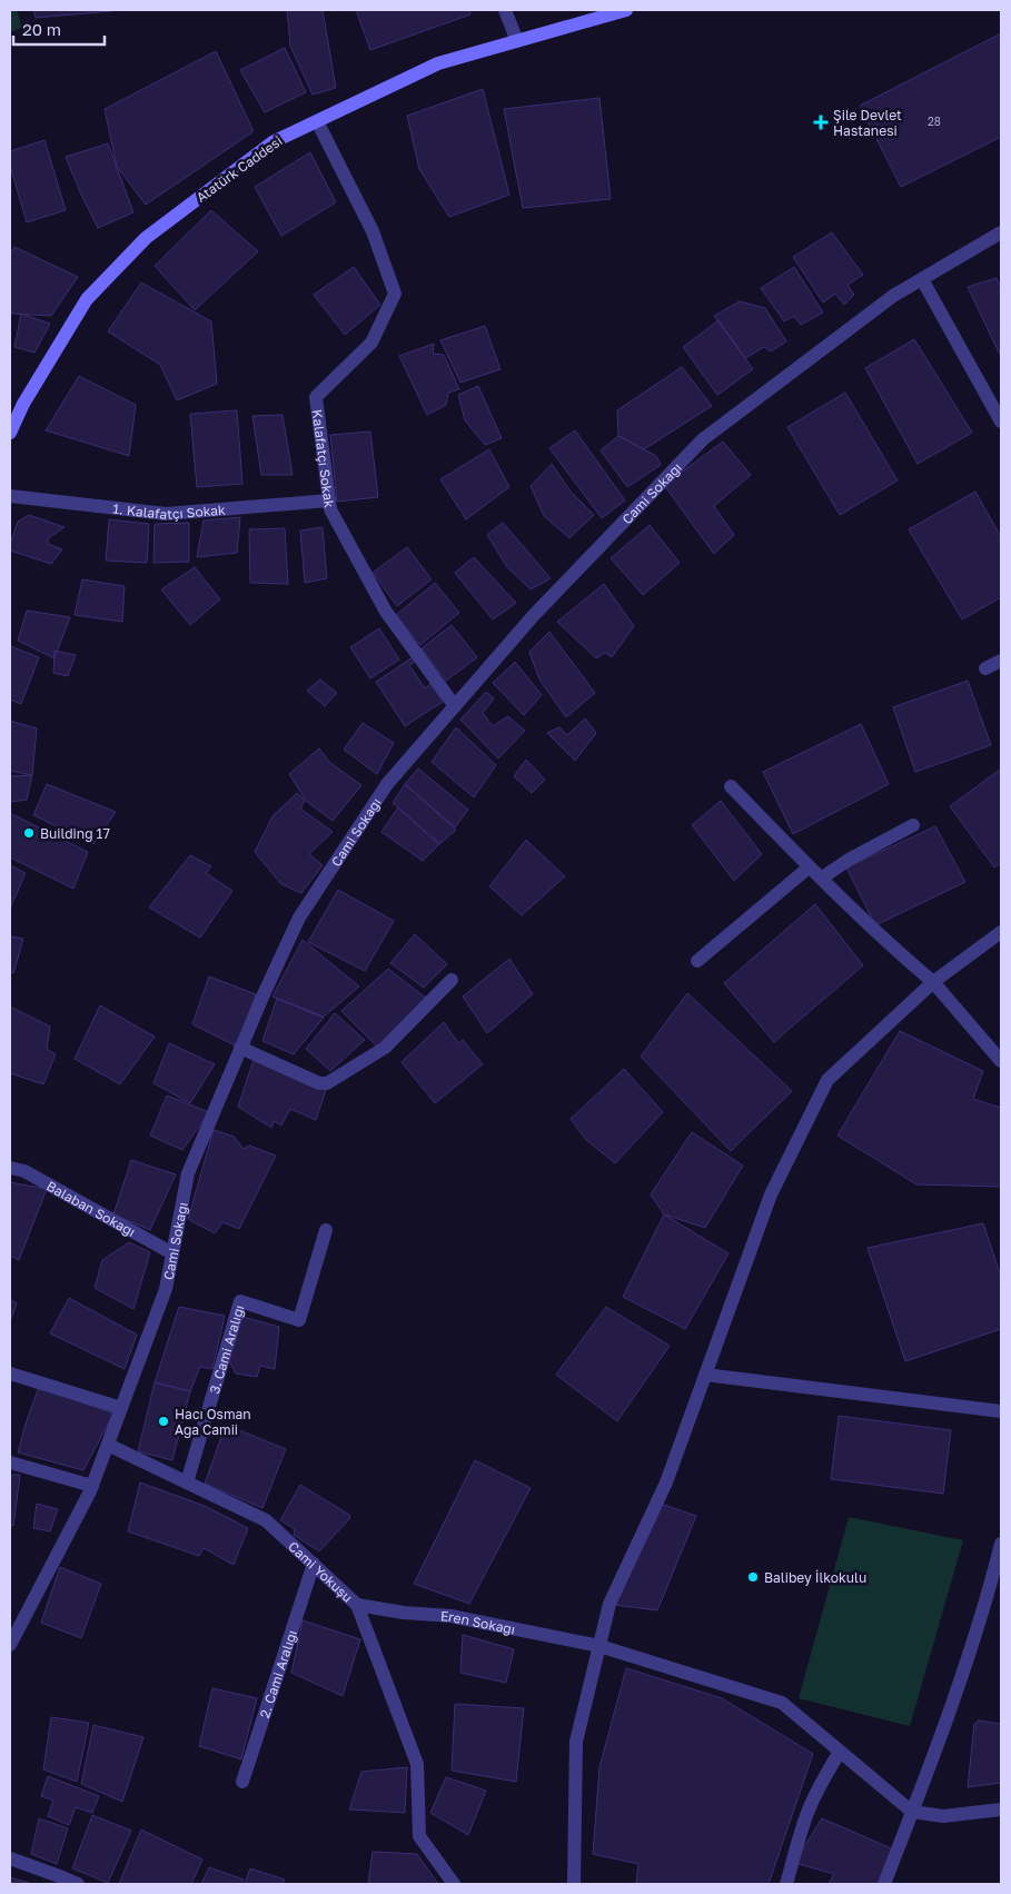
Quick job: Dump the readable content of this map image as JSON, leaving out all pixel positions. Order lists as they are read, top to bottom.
{
  "streets": {
    "street": [
      "Atatürk Caddesi",
      "Kalafatçı Sokak",
      "Cami Sokağı",
      "1. Kalafatçı Sokak",
      "Balaban Sokağı",
      "3. Cami Aralığı",
      "Cami Yokuşu",
      "Eren Sokağı",
      "2. Cami Aralığı"
    ]
  },
  "crossings": [
    ["Atatürk Caddesi", "Kalafatçı Sokak"],
    ["Kalafatçı Sokak", "Cami Sokağı"],
    ["Kalafatçı Sokak", "1. Kalafatçı Sokak"],
    ["Cami Sokağı", "Balaban Sokağı"],
    ["Cami Sokağı", "Cami Yokuşu"],
    ["3. Cami Aralığı", "Cami Yokuşu"],
    ["Cami Yokuşu", "Eren Sokağı"],
    ["Cami Yokuşu", "2. Cami Aralığı"]
  ],
  "places": {
    "health": ["Şile Devlet Hastanesi"],
    "other": ["Building 17", "Hacı Osman Ağa Camii", "Balibey İlkokulu"]
  },
  "house_numbers": ["28"],
  "scale_bar": "20 m"
}
